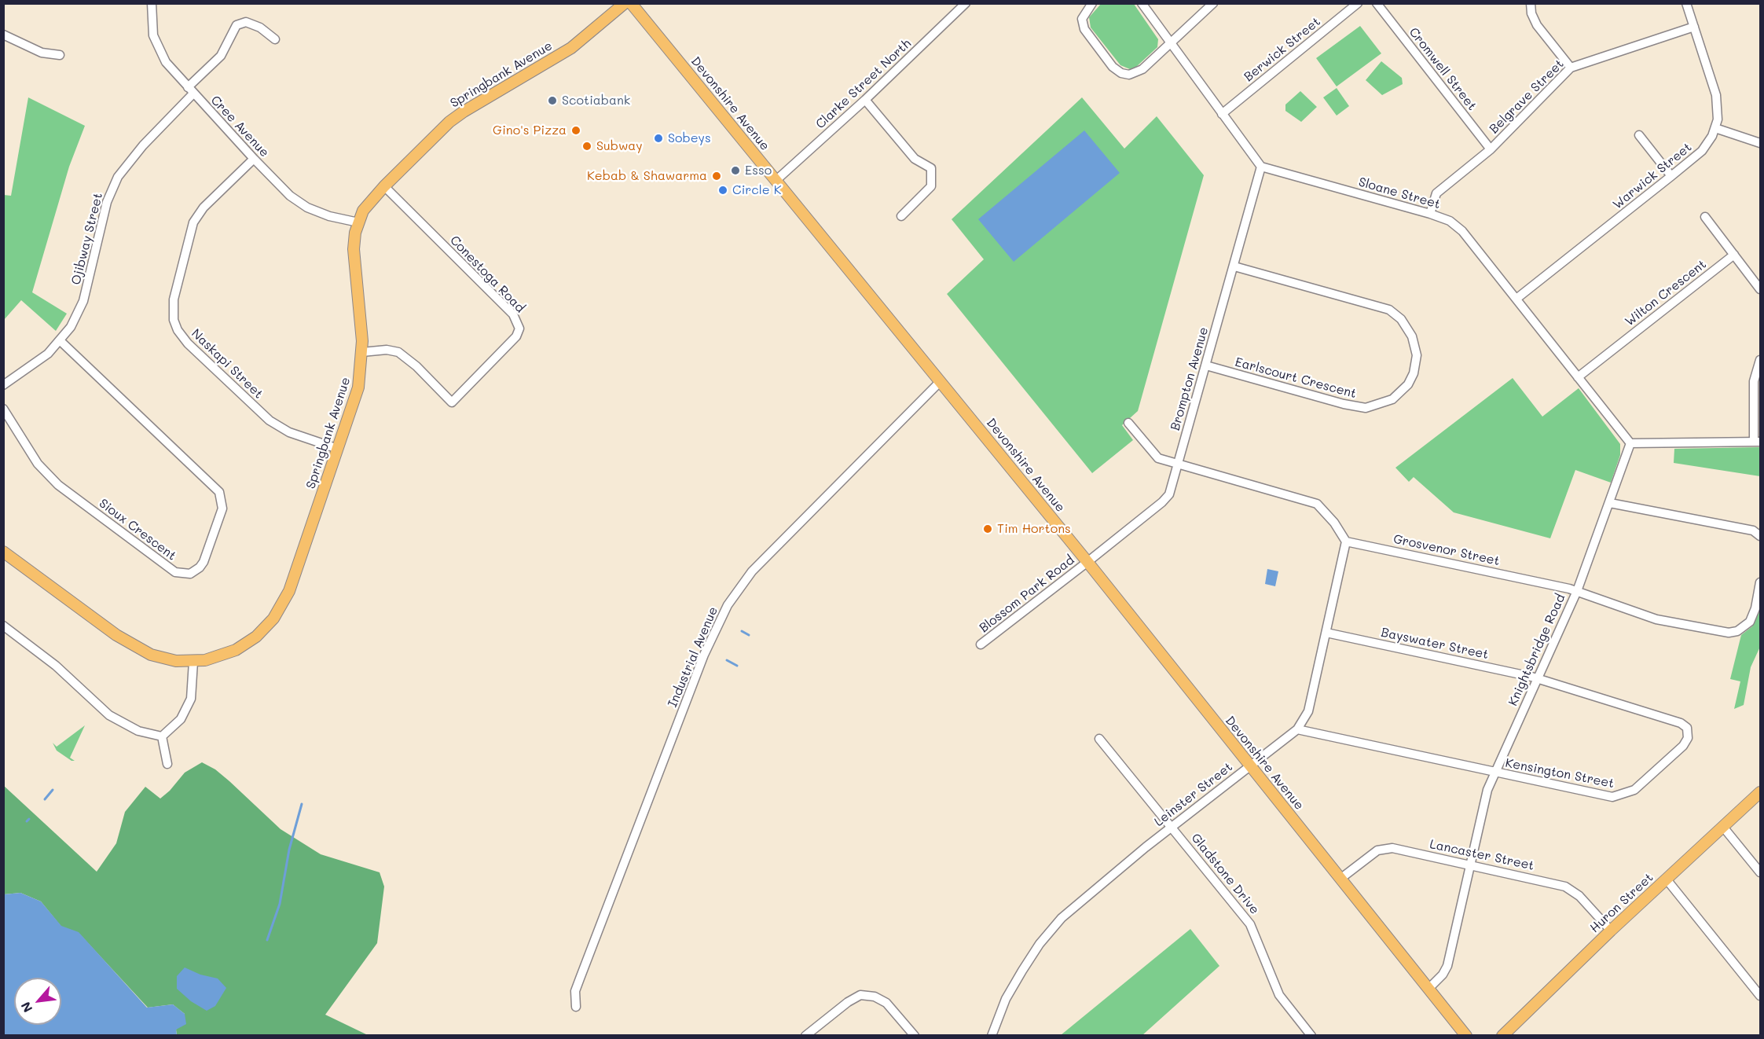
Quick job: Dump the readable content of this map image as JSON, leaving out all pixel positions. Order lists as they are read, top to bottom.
{
  "streets": {
    "main road": ["Springbank Avenue", "Devonshire Avenue", "Huron Street"],
    "street": [
      "Berwick Street",
      "Cromwell Street",
      "Clarke Street North",
      "Belgrave Street",
      "Cree Avenue",
      "Warwick Street",
      "Sloane Street",
      "Ojibway Street",
      "Conestoga Road",
      "Wilton Crescent",
      "Naskapi Street",
      "Earlscourt Crescent",
      "Brompton Avenue",
      "Sioux Crescent",
      "Grosvenor Street",
      "Blossom Park Road",
      "Bayswater Street",
      "Knightsbridge Road",
      "Industrial Avenue",
      "Kensington Street",
      "Leinster Street",
      "Lancaster Street",
      "Gladstone Drive"
    ]
  },
  "crossings": [
    ["Cromwell Street", "Belgrave Street"],
    ["Springbank Avenue", "Cree Avenue"],
    ["Springbank Avenue", "Conestoga Road"],
    ["Springbank Avenue", "Naskapi Street"],
    ["Clarke Street North", "Devonshire Avenue"],
    ["Belgrave Street", "Warwick Street"],
    ["Belgrave Street", "Sloane Street"],
    ["Devonshire Avenue", "Brompton Avenue"],
    ["Devonshire Avenue", "Blossom Park Road"],
    ["Devonshire Avenue", "Knightsbridge Road"],
    ["Devonshire Avenue", "Industrial Avenue"],
    ["Devonshire Avenue", "Leinster Street"],
    ["Devonshire Avenue", "Lancaster Street"],
    ["Cree Avenue", "Ojibway Street"],
    ["Cree Avenue", "Naskapi Street"],
    ["Warwick Street", "Sloane Street"],
    ["Sloane Street", "Wilton Crescent"],
    ["Sloane Street", "Brompton Avenue"],
    ["Sloane Street", "Knightsbridge Road"],
    ["Ojibway Street", "Sioux Crescent"],
    ["Earlscourt Crescent", "Brompton Avenue"],
    ["Brompton Avenue", "Blossom Park Road"],
    ["Grosvenor Street", "Knightsbridge Road"],
    ["Grosvenor Street", "Leinster Street"],
    ["Bayswater Street", "Knightsbridge Road"],
    ["Bayswater Street", "Kensington Street"],
    ["Bayswater Street", "Leinster Street"],
    ["Knightsbridge Road", "Kensington Street"],
    ["Knightsbridge Road", "Lancaster Street"],
    ["Kensington Street", "Leinster Street"],
    ["Leinster Street", "Gladstone Drive"],
    ["Lancaster Street", "Huron Street"]
  ],
  "places": [
    "Scotiabank",
    "Gino's Pizza",
    "Sobeys",
    "Subway",
    "Esso",
    "Kebab & Shawarma",
    "Circle K",
    "Tim Hortons"
  ],
  "north": "bottom left"
}
